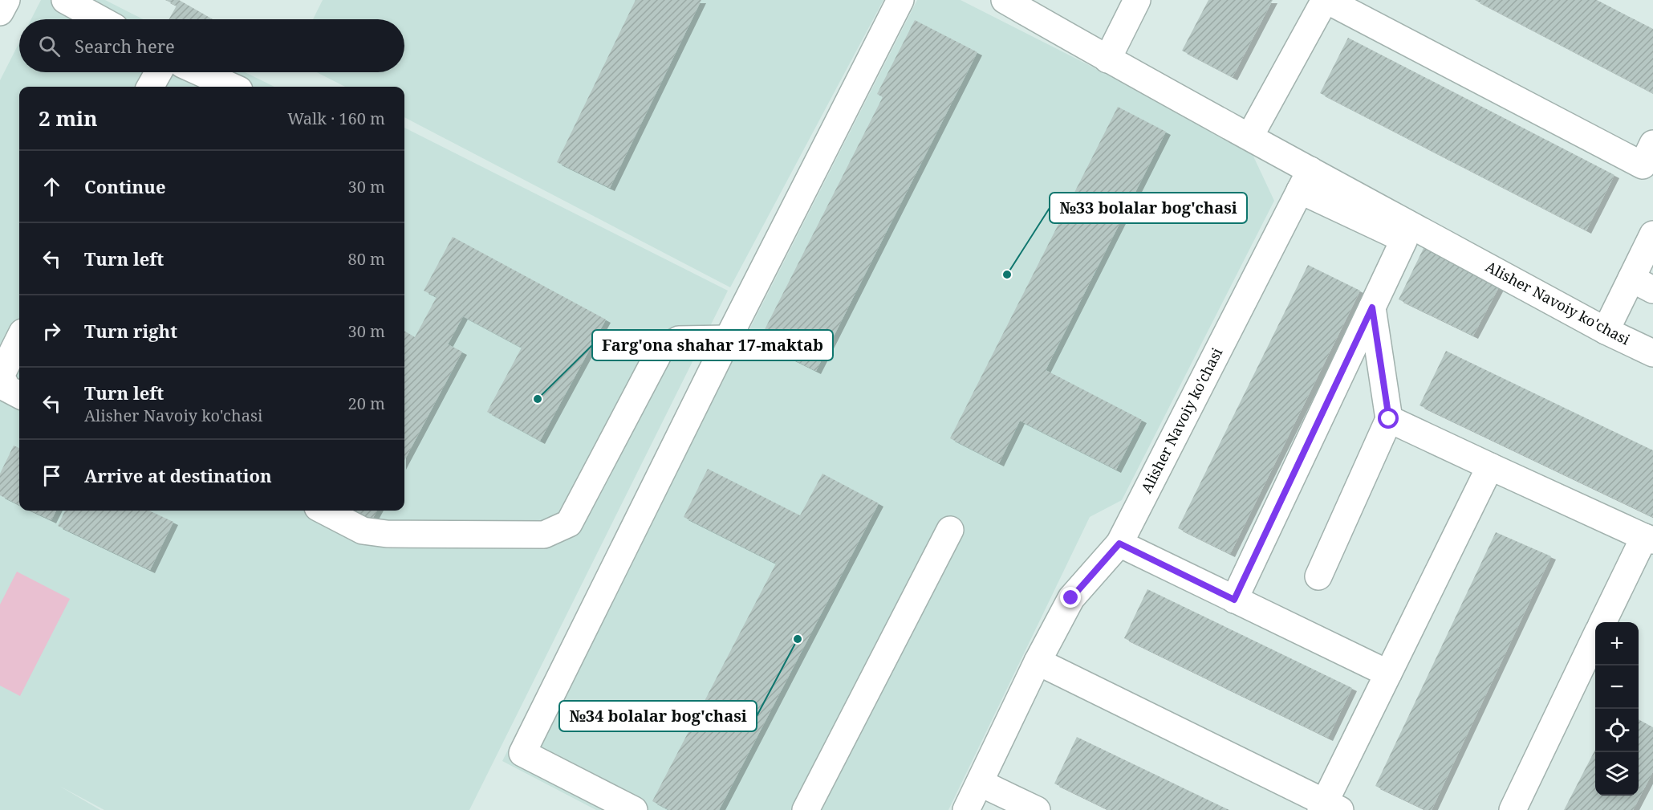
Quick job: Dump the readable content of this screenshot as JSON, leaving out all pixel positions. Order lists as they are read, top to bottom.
{
  "streets": {
    "street": ["Alisher Navoiy ko'chasi"]
  },
  "places": ["№33 bolalar bog'chasi", "Farg'ona shahar 17-maktab", "№34 bolalar bog'chasi"],
  "page": {
    "search": "Search here",
    "heading": ["2 min", "Walk · 160 m"],
    "list": [
      ["Continue", "30 m"],
      ["Turn left", "80 m"],
      ["Turn right", "30 m"],
      ["Turn left", "Alisher Navoiy ko'chasi", "20 m"],
      "Arrive at destination"
    ],
    "map_buttons": ["+", "−"]
  }
}
